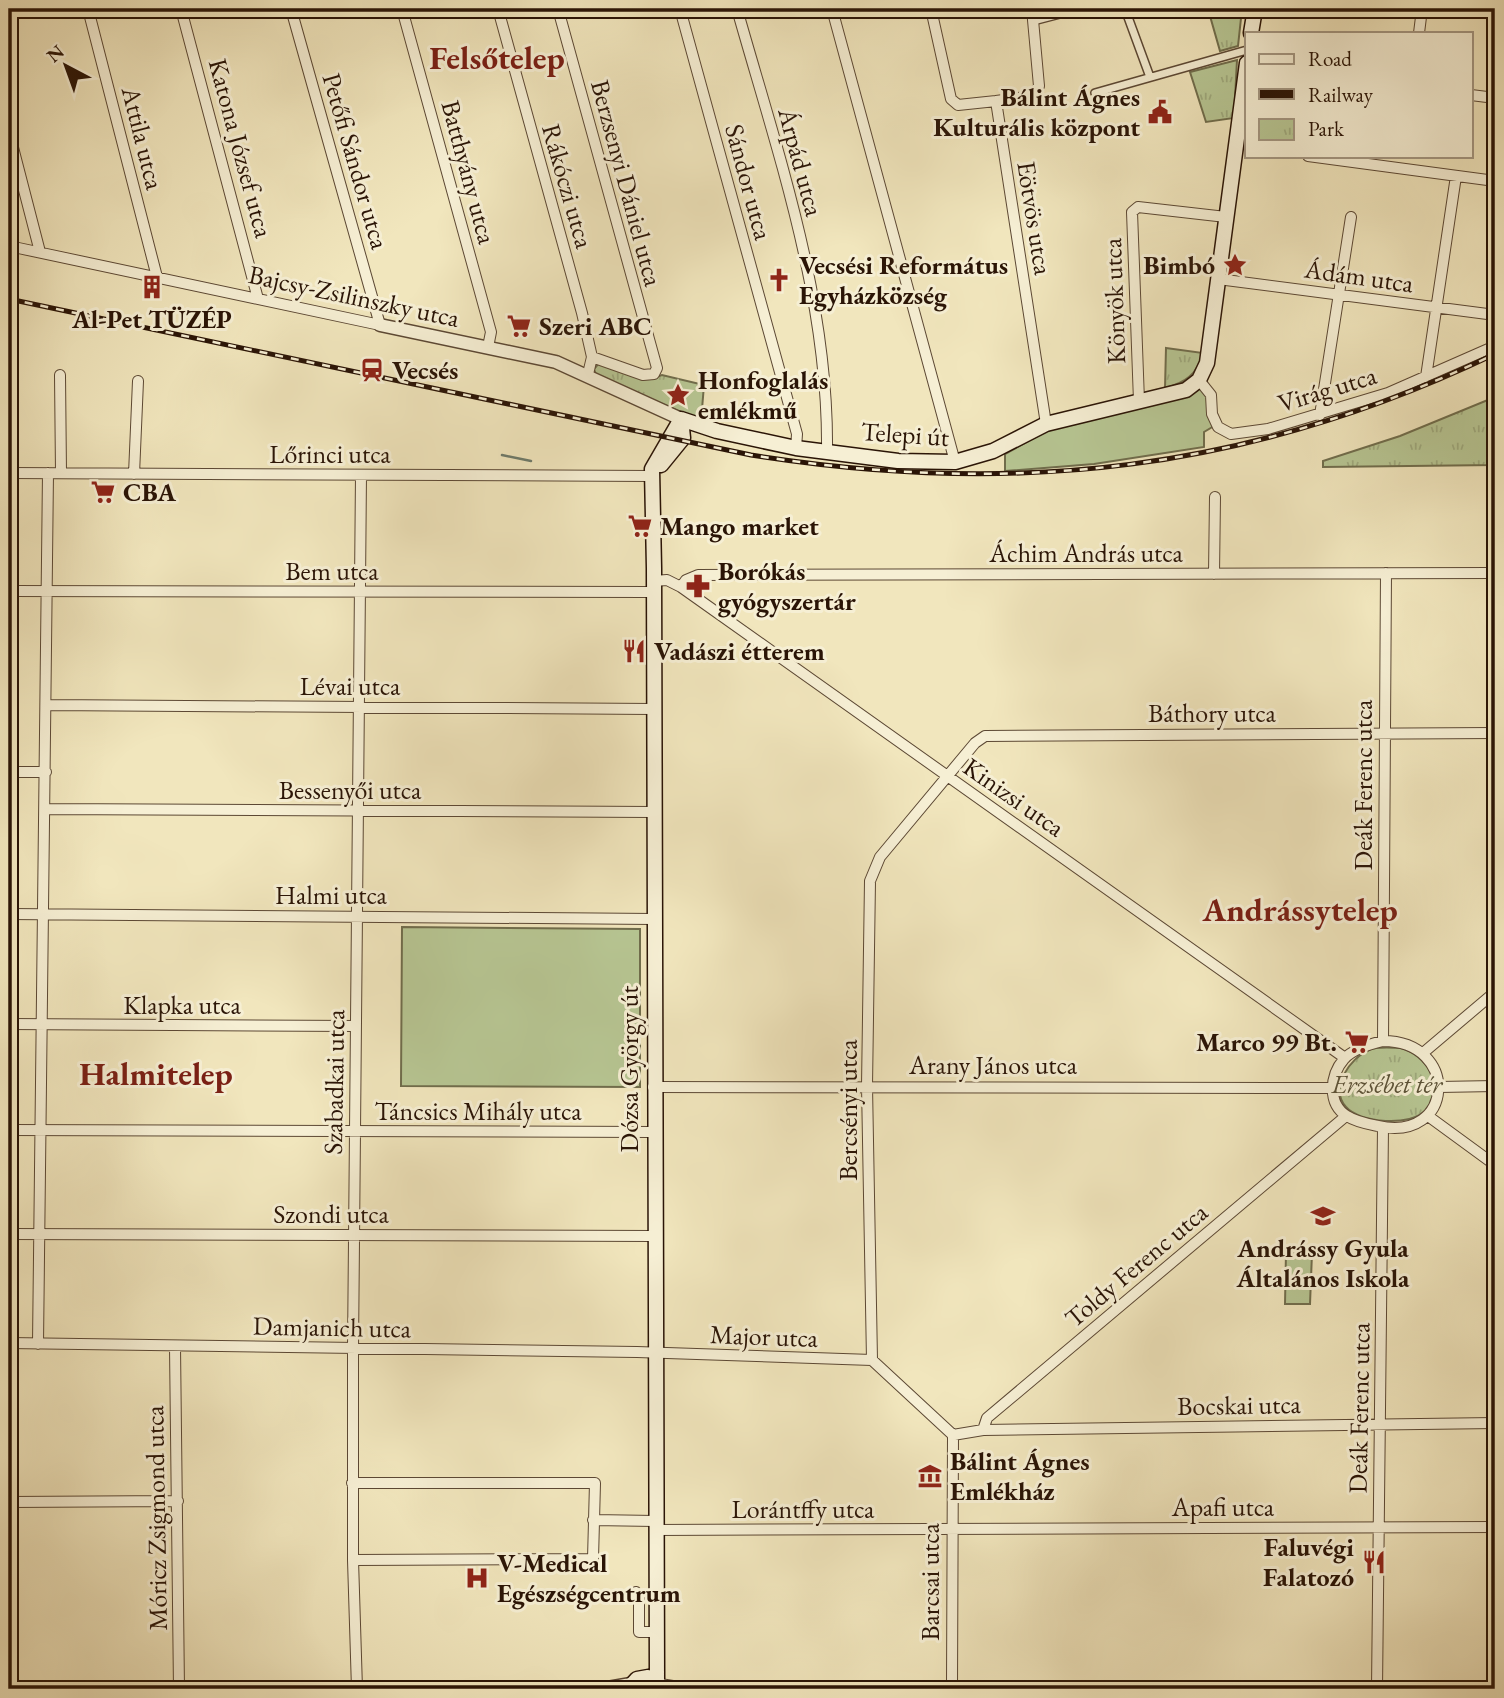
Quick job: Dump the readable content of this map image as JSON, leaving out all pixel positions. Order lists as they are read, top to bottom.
{
  "streets": {
    "main road": ["Telepi út", "Dózsa György út"],
    "street": [
      "Attila utca",
      "Katona József utca",
      "Petőfi Sándor utca",
      "Árpád utca",
      "Batthyány utca",
      "Sándor utca",
      "Berzsenyi Dániel utca",
      "Rákóczi utca",
      "Eötvös utca",
      "Ádám utca",
      "Bajcsy-Zsilinszky utca",
      "Könyök utca",
      "Virág utca",
      "Lőrinci utca",
      "Áchim András utca",
      "Bem utca",
      "Lévai utca",
      "Báthory utca",
      "Deák Ferenc utca",
      "Bessenyői utca",
      "Kinizsi utca",
      "Halmi utca",
      "Klapka utca",
      "Arany János utca",
      "Szabadkai utca",
      "Bercsényi utca",
      "Táncsics Mihály utca",
      "Szondi utca",
      "Toldy Ferenc utca",
      "Damjanich utca",
      "Major utca",
      "Bocskai utca",
      "Apafi utca",
      "Lorántffy utca",
      "Móricz Zsigmond utca",
      "Barcsai utca"
    ]
  },
  "crossings": [
    ["Attila utca", "Bajcsy-Zsilinszky utca"],
    ["Katona József utca", "Bajcsy-Zsilinszky utca"],
    ["Petőfi Sándor utca", "Bajcsy-Zsilinszky utca"],
    ["Árpád utca", "Telepi út"],
    ["Batthyány utca", "Bajcsy-Zsilinszky utca"],
    ["Sándor utca", "Telepi út"],
    ["Berzsenyi Dániel utca", "Rákóczi utca"],
    ["Rákóczi utca", "Bajcsy-Zsilinszky utca"],
    ["Eötvös utca", "Telepi út"],
    ["Bajcsy-Zsilinszky utca", "Telepi út"],
    ["Bajcsy-Zsilinszky utca", "Dózsa György út"],
    ["Könyök utca", "Telepi út"],
    ["Virág utca", "Telepi út"],
    ["Telepi út", "Dózsa György út"],
    ["Lőrinci utca", "Dózsa György út"],
    ["Lőrinci utca", "Szabadkai utca"],
    ["Áchim András utca", "Deák Ferenc utca"],
    ["Áchim András utca", "Kinizsi utca"],
    ["Bem utca", "Kinizsi utca"],
    ["Bem utca", "Dózsa György út"],
    ["Bem utca", "Szabadkai utca"],
    ["Lévai utca", "Dózsa György út"],
    ["Lévai utca", "Szabadkai utca"],
    ["Báthory utca", "Deák Ferenc utca"],
    ["Báthory utca", "Kinizsi utca"],
    ["Báthory utca", "Bercsényi utca"],
    ["Deák Ferenc utca", "Kinizsi utca"],
    ["Deák Ferenc utca", "Arany János utca"],
    ["Deák Ferenc utca", "Toldy Ferenc utca"],
    ["Deák Ferenc utca", "Bocskai utca"],
    ["Deák Ferenc utca", "Apafi utca"],
    ["Bessenyői utca", "Dózsa György út"],
    ["Bessenyői utca", "Szabadkai utca"],
    ["Kinizsi utca", "Arany János utca"],
    ["Kinizsi utca", "Dózsa György út"],
    ["Kinizsi utca", "Bercsényi utca"],
    ["Kinizsi utca", "Toldy Ferenc utca"],
    ["Halmi utca", "Dózsa György út"],
    ["Halmi utca", "Szabadkai utca"],
    ["Klapka utca", "Szabadkai utca"],
    ["Arany János utca", "Dózsa György út"],
    ["Arany János utca", "Bercsényi utca"],
    ["Arany János utca", "Toldy Ferenc utca"],
    ["Dózsa György út", "Táncsics Mihály utca"],
    ["Dózsa György út", "Szondi utca"],
    ["Dózsa György út", "Damjanich utca"],
    ["Dózsa György út", "Major utca"],
    ["Dózsa György út", "Lorántffy utca"],
    ["Szabadkai utca", "Táncsics Mihály utca"],
    ["Szabadkai utca", "Szondi utca"],
    ["Szabadkai utca", "Damjanich utca"],
    ["Bercsényi utca", "Major utca"],
    ["Toldy Ferenc utca", "Bocskai utca"],
    ["Damjanich utca", "Major utca"],
    ["Damjanich utca", "Móricz Zsigmond utca"],
    ["Apafi utca", "Lorántffy utca"],
    ["Apafi utca", "Barcsai utca"],
    ["Lorántffy utca", "Barcsai utca"]
  ],
  "districts": ["Felsőtelep", "Andrássytelep", "Halmitelep"],
  "parks": ["Erzsébet tér"],
  "places": {
    "public building": ["Bálint Ágnes Kulturális központ"],
    "place": ["Bimbó", "Honfoglalás emlékmű"],
    "church": ["Vecsési Református Egyházközség"],
    "building": ["Al-Pet TÜZÉP"],
    "supermarket": [
      "Szeri ABC",
      "CBA",
      "Mango market",
      "Marco 99 Bt."
    ],
    "station": ["Vecsés"],
    "pharmacy": ["Borókás gyógyszertár"],
    "restaurant": ["Vadászi étterem", "Faluvégi Falatozó"],
    "school or university": ["Andrássy Gyula Általános Iskola"],
    "museum": ["Bálint Ágnes Emlékház"],
    "hospital": ["V-Medical Egészségcentrum"]
  },
  "legend": ["Road", "Railway", "Park"],
  "north": "top left"
}
